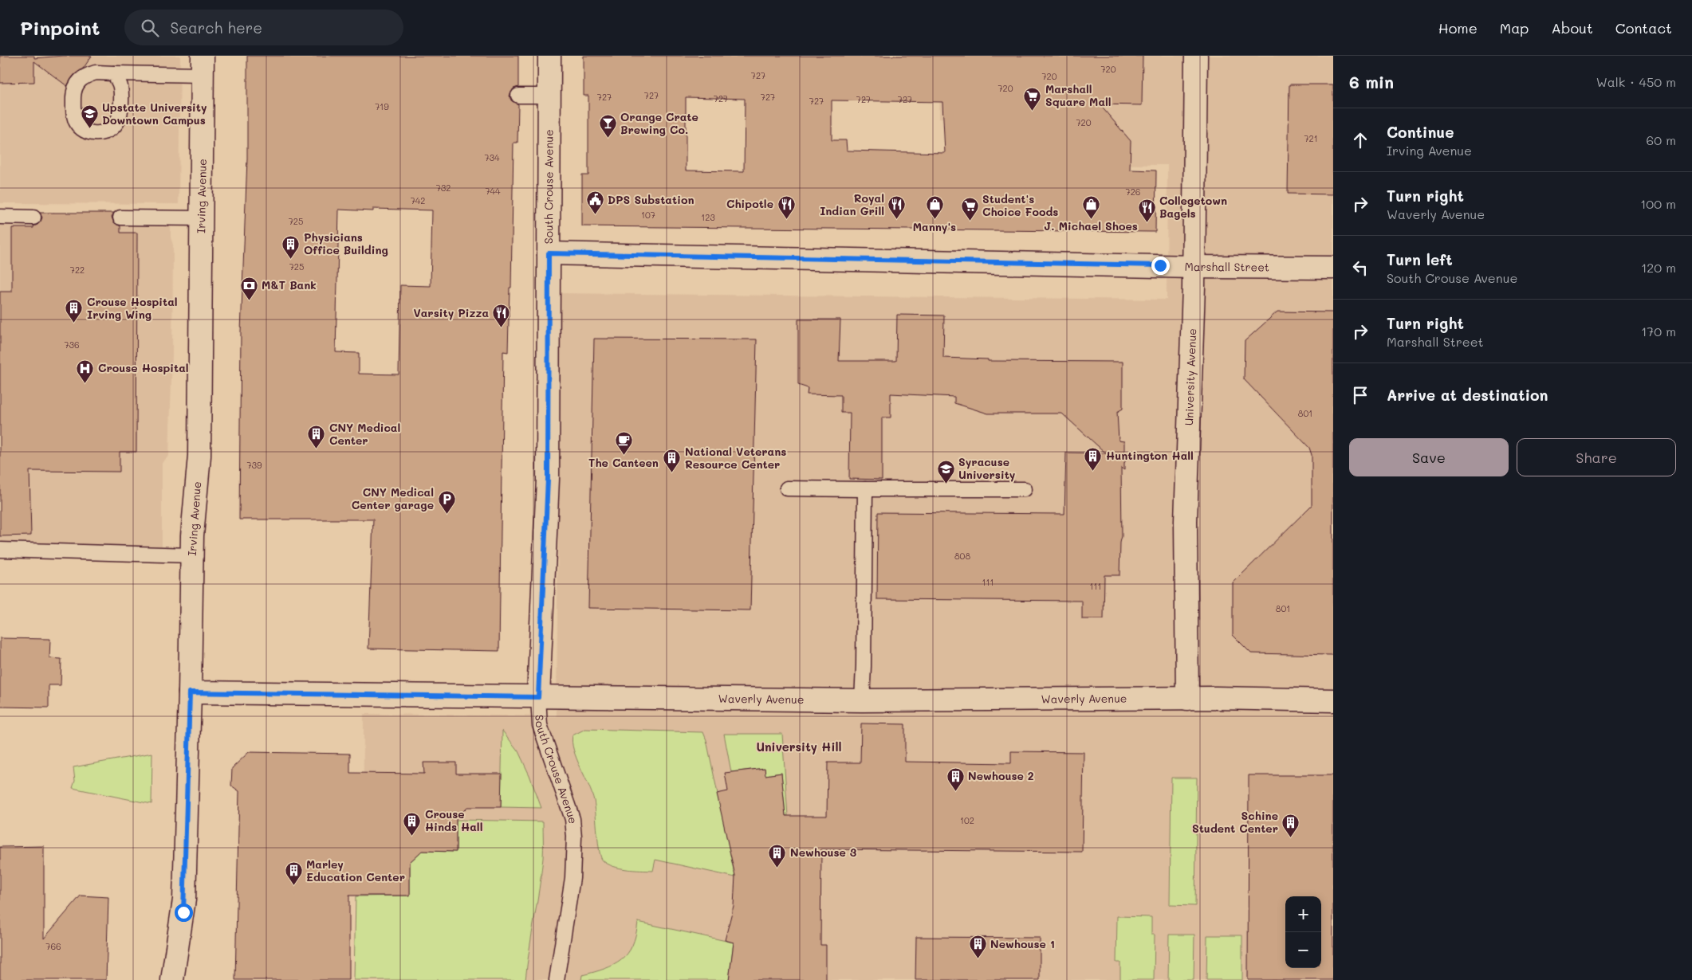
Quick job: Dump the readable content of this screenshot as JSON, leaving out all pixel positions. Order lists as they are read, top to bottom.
{
  "streets": {
    "street": [
      "South Crouse Avenue",
      "Irving Avenue",
      "Marshall Street",
      "University Avenue",
      "Waverly Avenue"
    ]
  },
  "crossings": [
    ["South Crouse Avenue", "Marshall Street"],
    ["South Crouse Avenue", "Waverly Avenue"],
    ["Irving Avenue", "Waverly Avenue"],
    ["Marshall Street", "University Avenue"],
    ["University Avenue", "Waverly Avenue"]
  ],
  "districts": ["University Hill"],
  "places": {
    "supermarket": ["Marshall Square Mall", "Student's Choice Foods"],
    "school or university": ["Upstate University Downtown Campus", "Syracuse University"],
    "bar": ["Orange Crate Brewing Co."],
    "public building": ["DPS Substation"],
    "restaurant": [
      "Chipotle",
      "Royal Indian Grill",
      "Collegetown Bagels",
      "Varsity Pizza"
    ],
    "shop": ["J. Michael Shoes", "Manny's"],
    "building": [
      "Physicians Office Building",
      "Crouse Hospital Irving Wing",
      "CNY Medical Center",
      "Huntington Hall",
      "National Veterans Resource Center",
      "Newhouse 2",
      "Crouse Hinds Hall",
      "Schine Student Center",
      "Newhouse 3",
      "Marley Education Center",
      "Newhouse 1"
    ],
    "bank": ["M&T Bank"],
    "hospital": ["Crouse Hospital"],
    "cafe": ["The Canteen"],
    "parking": ["CNY Medical Center garage"]
  },
  "house_numbers": [
    "720",
    "727",
    "720",
    "720",
    "727",
    "727",
    "727",
    "727",
    "727",
    "727",
    "727",
    "719",
    "720",
    "721",
    "734",
    "732",
    "744",
    "726",
    "742",
    "107",
    "123",
    "725",
    "725",
    "722",
    "736",
    "801",
    "739",
    "808",
    "111",
    "111",
    "801",
    "102",
    "766"
  ],
  "page": {
    "header": "Pinpoint",
    "search": "Search here",
    "nav": [
      "Home",
      "Map",
      "About",
      "Contact"
    ],
    "heading": ["6 min", "Walk · 450 m"],
    "list": [
      ["Continue", "Irving Avenue", "60 m"],
      ["Turn right", "Waverly Avenue", "100 m"],
      ["Turn left", "South Crouse Avenue", "120 m"],
      ["Turn right", "Marshall Street", "170 m"],
      "Arrive at destination"
    ],
    "buttons": ["Save", "Share"],
    "map_buttons": ["+", "−"]
  }
}
